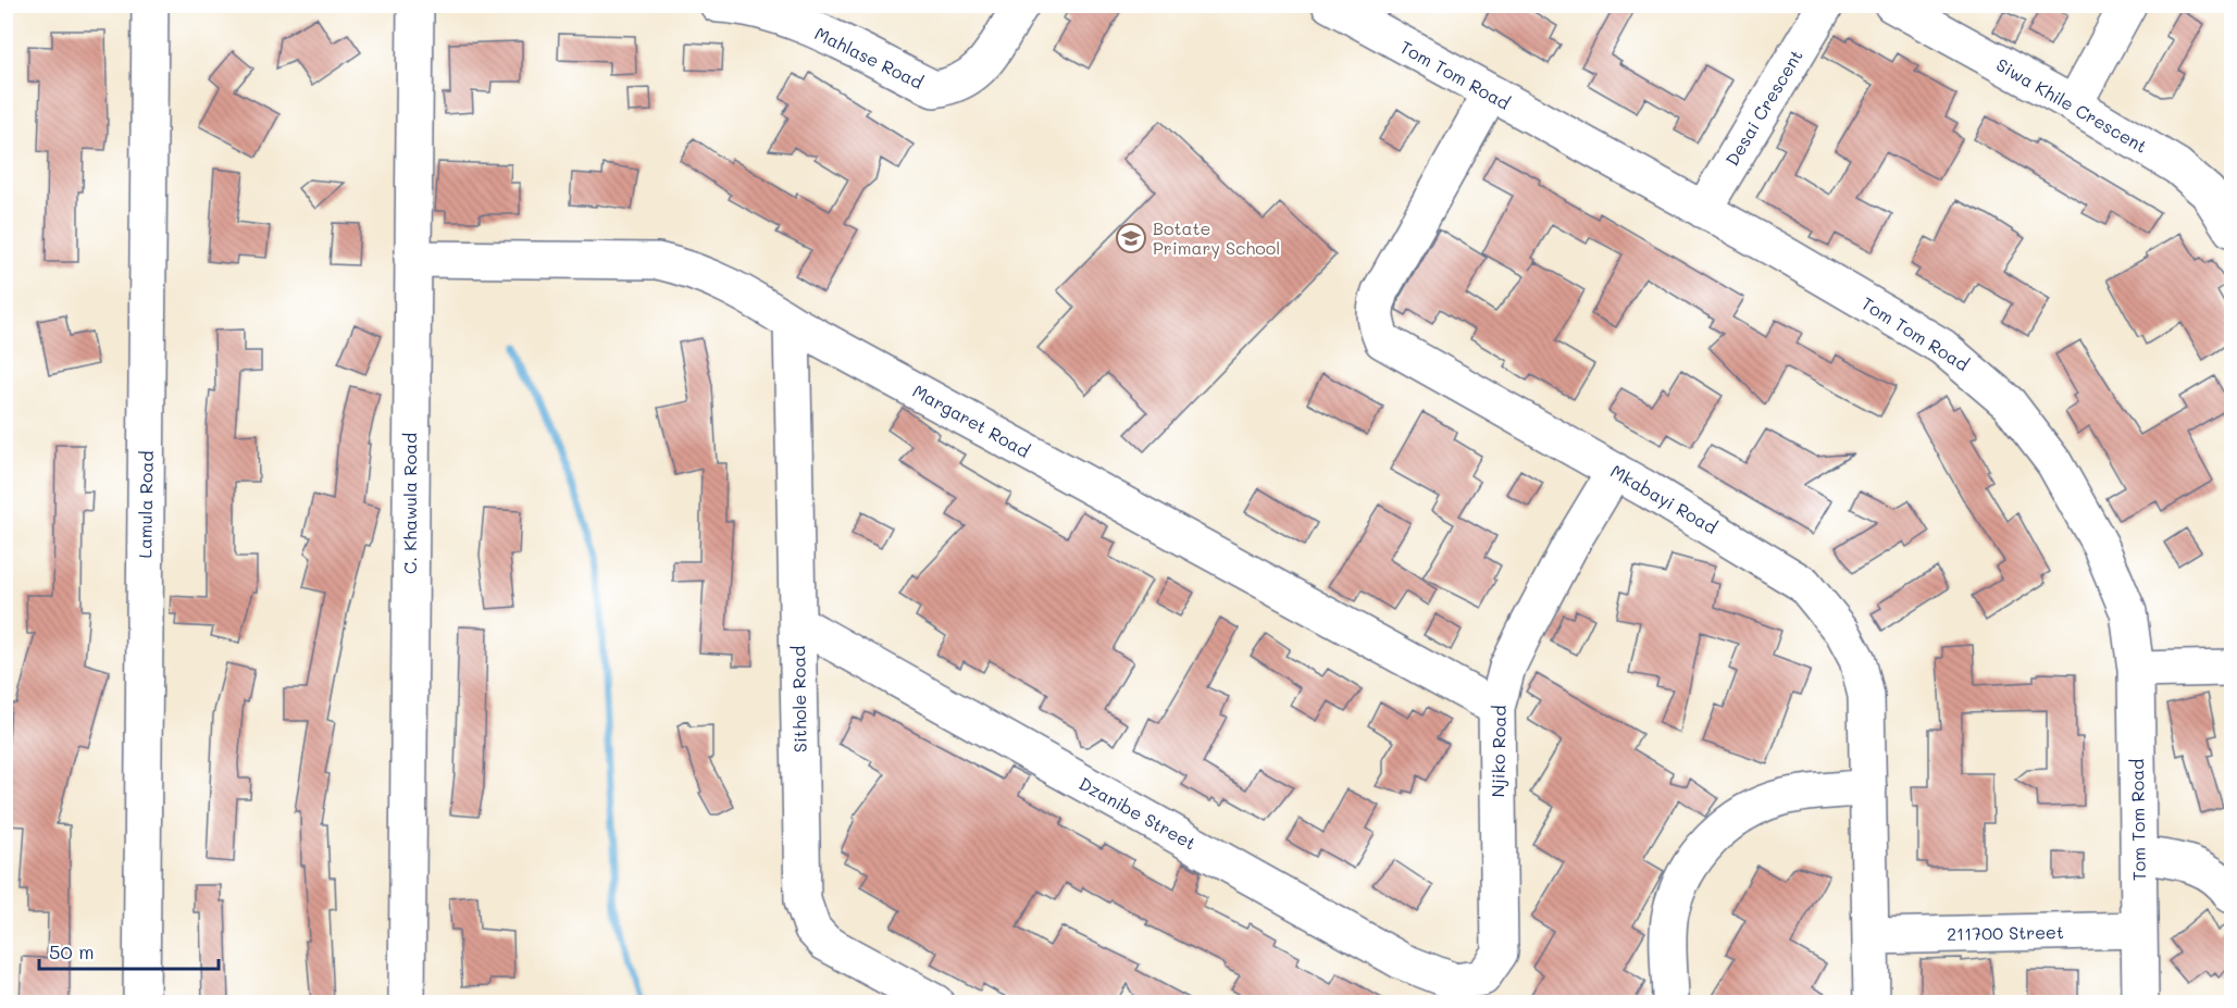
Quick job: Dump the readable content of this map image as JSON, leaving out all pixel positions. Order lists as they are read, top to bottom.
{
  "streets": {
    "street": [
      "Mahlase Road",
      "Tom Tom Road",
      "Siwa Khile Crescent",
      "Desai Crescent",
      "Margaret Road",
      "Mkabayi Road",
      "C. Khawula Road",
      "Lamula Road",
      "Sithole Road",
      "Njiko Road",
      "Dzanibe Street",
      "211700 Street"
    ]
  },
  "crossings": [
    ["Tom Tom Road", "Desai Crescent"],
    ["Tom Tom Road", "Mkabayi Road"],
    ["Tom Tom Road", "211700 Street"],
    ["Margaret Road", "C. Khawula Road"],
    ["Margaret Road", "Sithole Road"],
    ["Margaret Road", "Njiko Road"],
    ["Mkabayi Road", "Njiko Road"],
    ["Mkabayi Road", "211700 Street"],
    ["Sithole Road", "Dzanibe Street"],
    ["Njiko Road", "Dzanibe Street"]
  ],
  "places": {
    "school or university": ["Botate Primary School"]
  },
  "scale_bar": "50 m"
}
